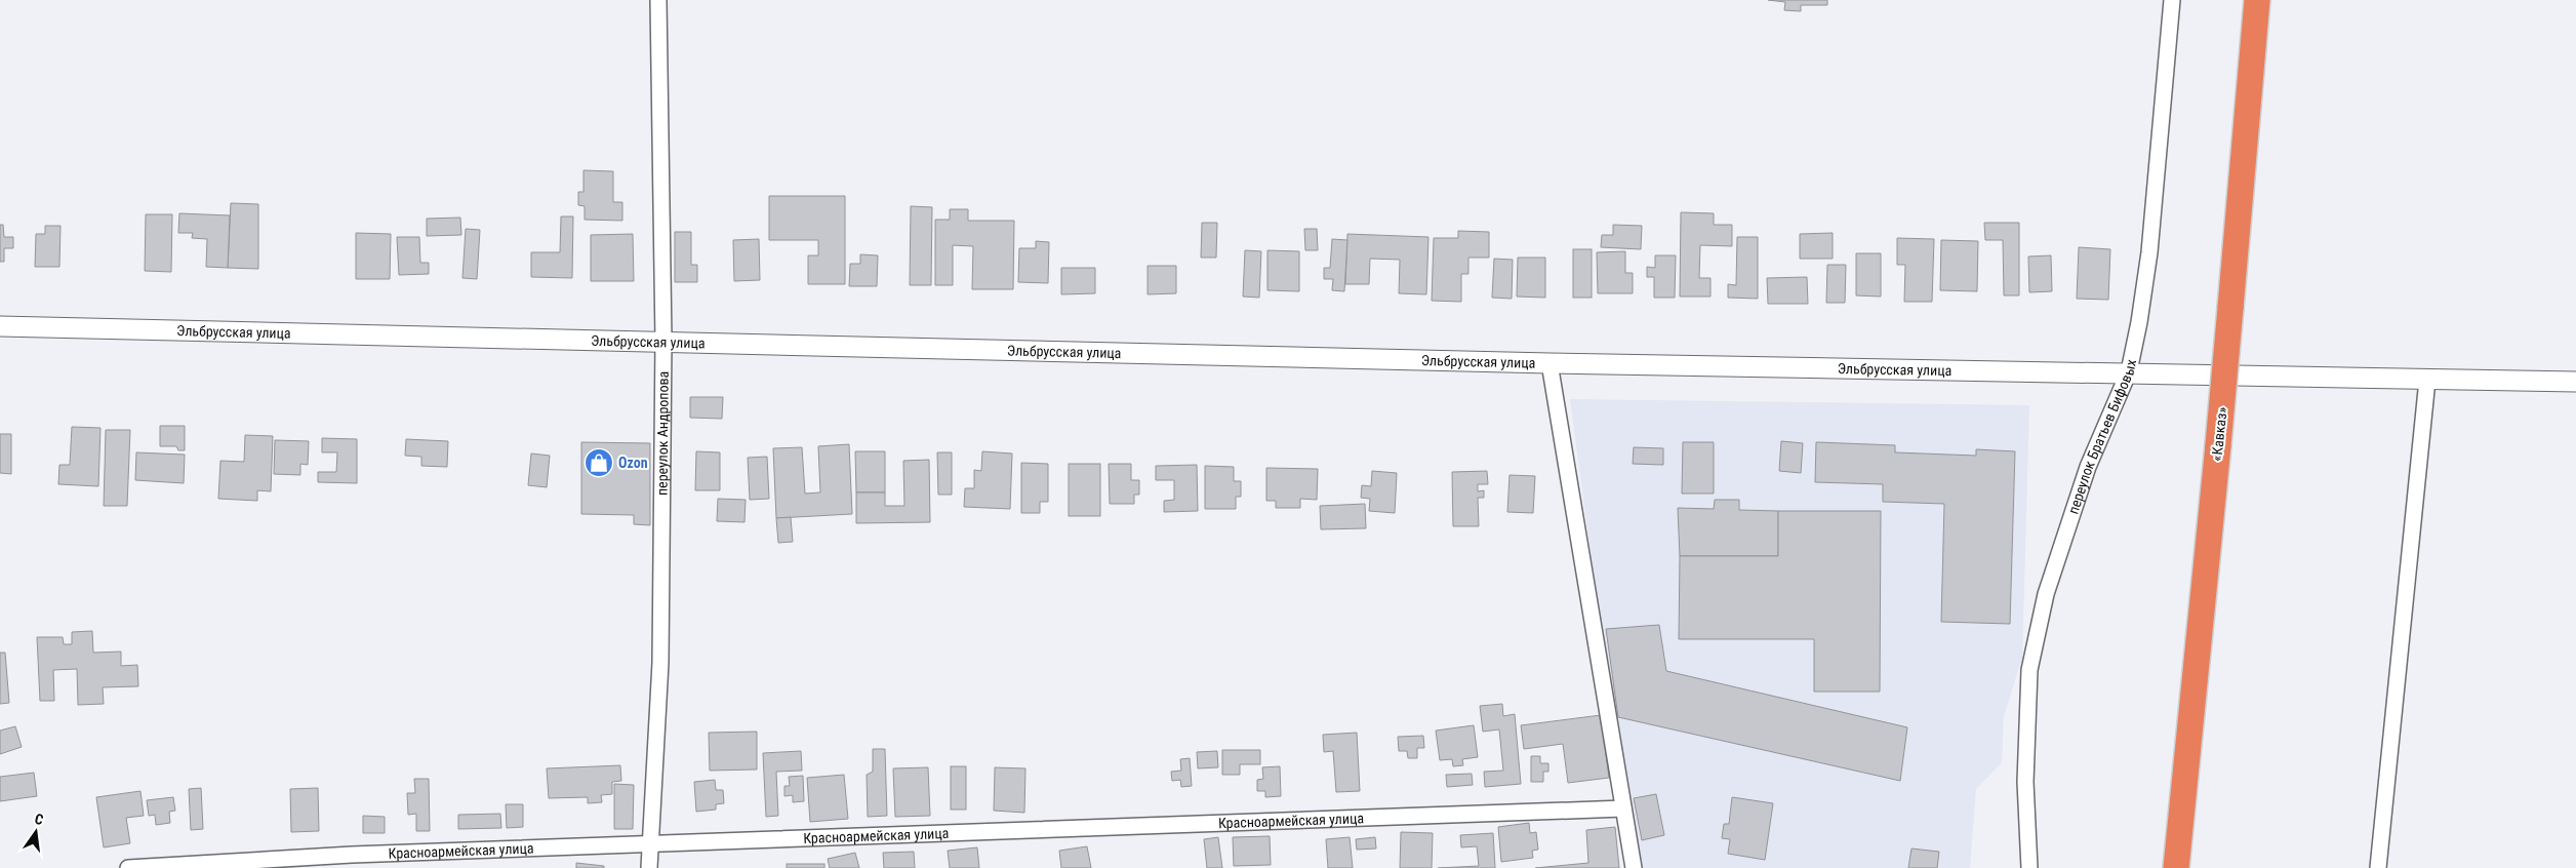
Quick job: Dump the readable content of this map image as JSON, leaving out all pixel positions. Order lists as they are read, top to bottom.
{
  "streets": {
    "highway": ["«Кавказ»"],
    "street": [
      "Эльбрусская улица",
      "переулок Андропова",
      "переулок Братьев Бифовых",
      "Красноармейская улица"
    ]
  },
  "crossings": [
    ["Эльбрусская улица", "переулок Андропова"],
    ["Эльбрусская улица", "переулок Братьев Бифовых"],
    ["переулок Андропова", "Красноармейская улица"]
  ],
  "places": {
    "shop": ["Ozon"]
  },
  "north": "top"
}
